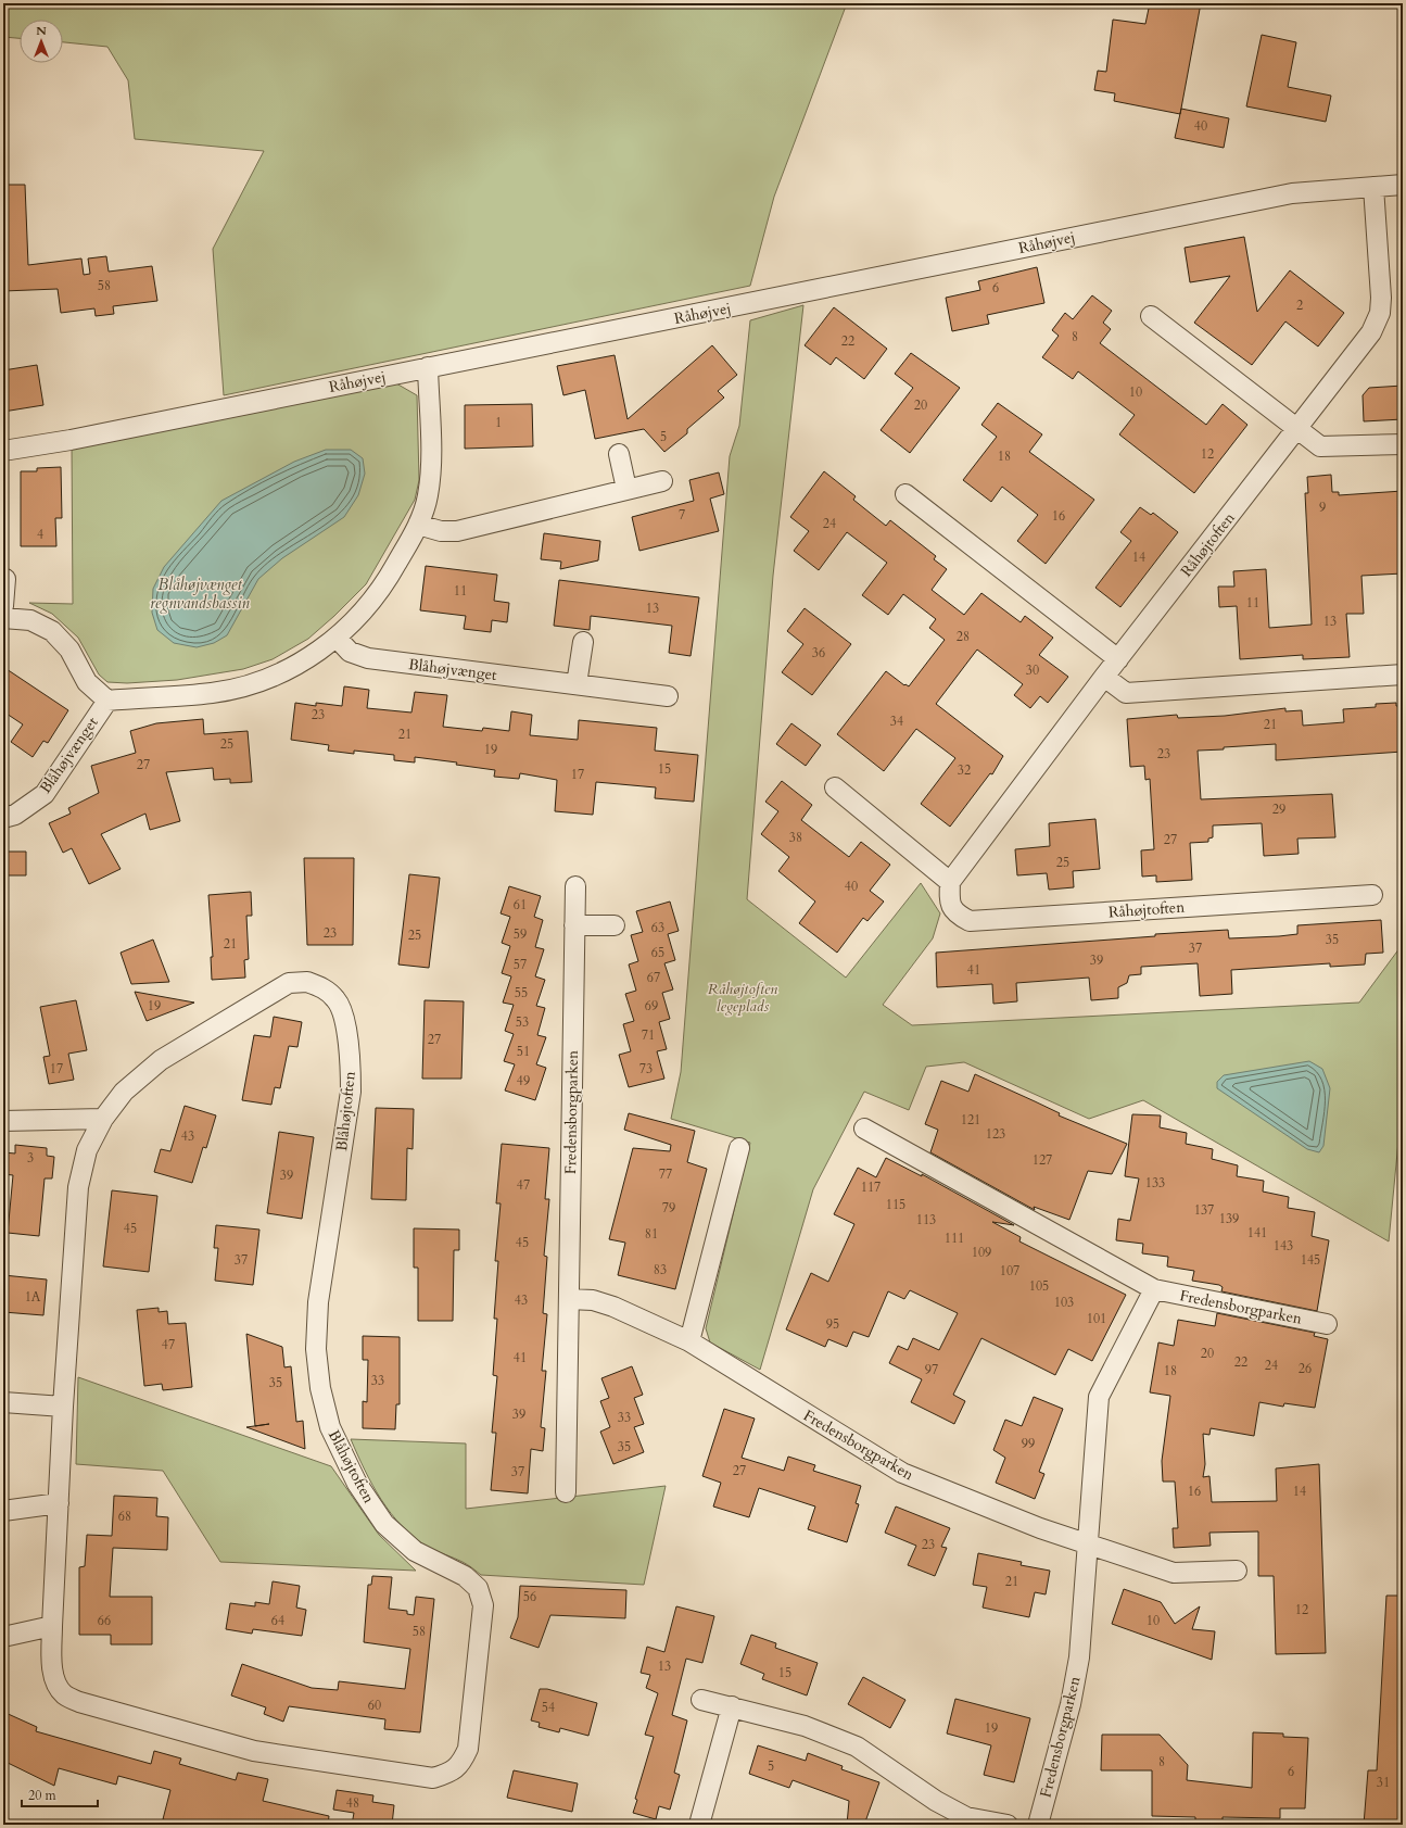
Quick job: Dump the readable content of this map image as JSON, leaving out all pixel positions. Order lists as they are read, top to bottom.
{
  "streets": {
    "street": [
      "Råhøjvej",
      "Råhøjtoften",
      "Blåhøjvænget",
      "Blåhøjtoften",
      "Fredensborgparken"
    ]
  },
  "crossings": [
    ["Råhøjvej", "Råhøjtoften"],
    ["Råhøjvej", "Blåhøjvænget"]
  ],
  "water": ["Blåhøjvænget regnvandsbassin"],
  "parks": ["Råhøjtoften legeplads"],
  "house_numbers": [
    "40",
    "58",
    "6",
    "2",
    "8",
    "22",
    "10",
    "20",
    "1",
    "5",
    "12",
    "18",
    "9",
    "7",
    "16",
    "24",
    "4",
    "14",
    "11",
    "11",
    "13",
    "13",
    "28",
    "36",
    "30",
    "23",
    "34",
    "21",
    "21",
    "25",
    "19",
    "23",
    "27",
    "15",
    "32",
    "17",
    "29",
    "38",
    "27",
    "25",
    "40",
    "61",
    "63",
    "23",
    "59",
    "25",
    "35",
    "21",
    "37",
    "65",
    "39",
    "57",
    "41",
    "67",
    "55",
    "19",
    "69",
    "53",
    "71",
    "27",
    "51",
    "17",
    "73",
    "49",
    "121",
    "123",
    "43",
    "3",
    "127",
    "77",
    "39",
    "133",
    "47",
    "117",
    "115",
    "79",
    "137",
    "139",
    "113",
    "45",
    "141",
    "81",
    "111",
    "45",
    "143",
    "109",
    "37",
    "145",
    "83",
    "107",
    "105",
    "1A",
    "43",
    "103",
    "101",
    "95",
    "47",
    "20",
    "41",
    "22",
    "24",
    "26",
    "97",
    "18",
    "33",
    "35",
    "39",
    "33",
    "99",
    "35",
    "27",
    "37",
    "16",
    "14",
    "68",
    "23",
    "21",
    "56",
    "12",
    "66",
    "64",
    "10",
    "58",
    "13",
    "15",
    "60",
    "54",
    "19",
    "8",
    "5",
    "6",
    "31",
    "48"
  ],
  "scale_bar": "20 m",
  "north": "top"
}
